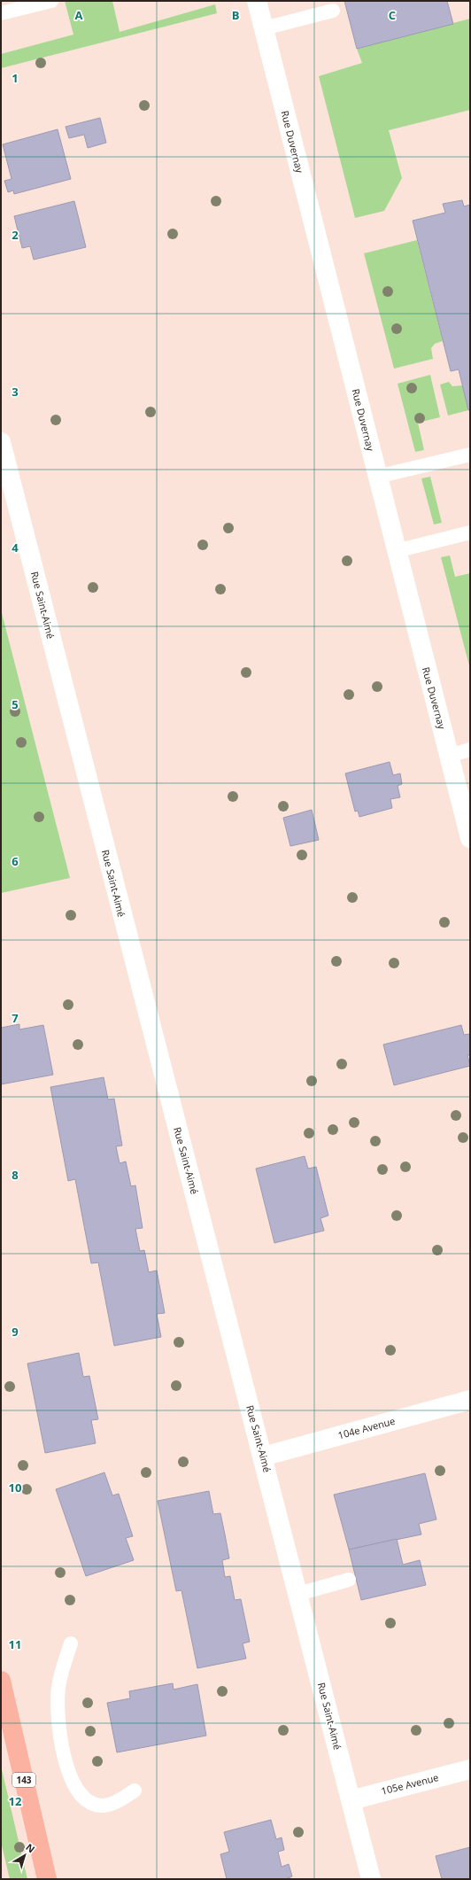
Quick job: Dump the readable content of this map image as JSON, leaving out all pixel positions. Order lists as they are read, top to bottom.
{
  "streets": {
    "main road": ["143"],
    "street": [
      "Rue Duvernay",
      "Rue Saint-Aimé",
      "104e Avenue",
      "105e Avenue"
    ]
  },
  "crossings": [
    ["Rue Saint-Aimé", "104e Avenue"],
    ["Rue Saint-Aimé", "105e Avenue"]
  ],
  "north": "top right",
  "grid": {
    "columns": ["A", "B", "C"],
    "rows": [
      "1",
      "2",
      "3",
      "4",
      "5",
      "6",
      "7",
      "8",
      "9",
      "10",
      "11",
      "12"
    ]
  }
}
